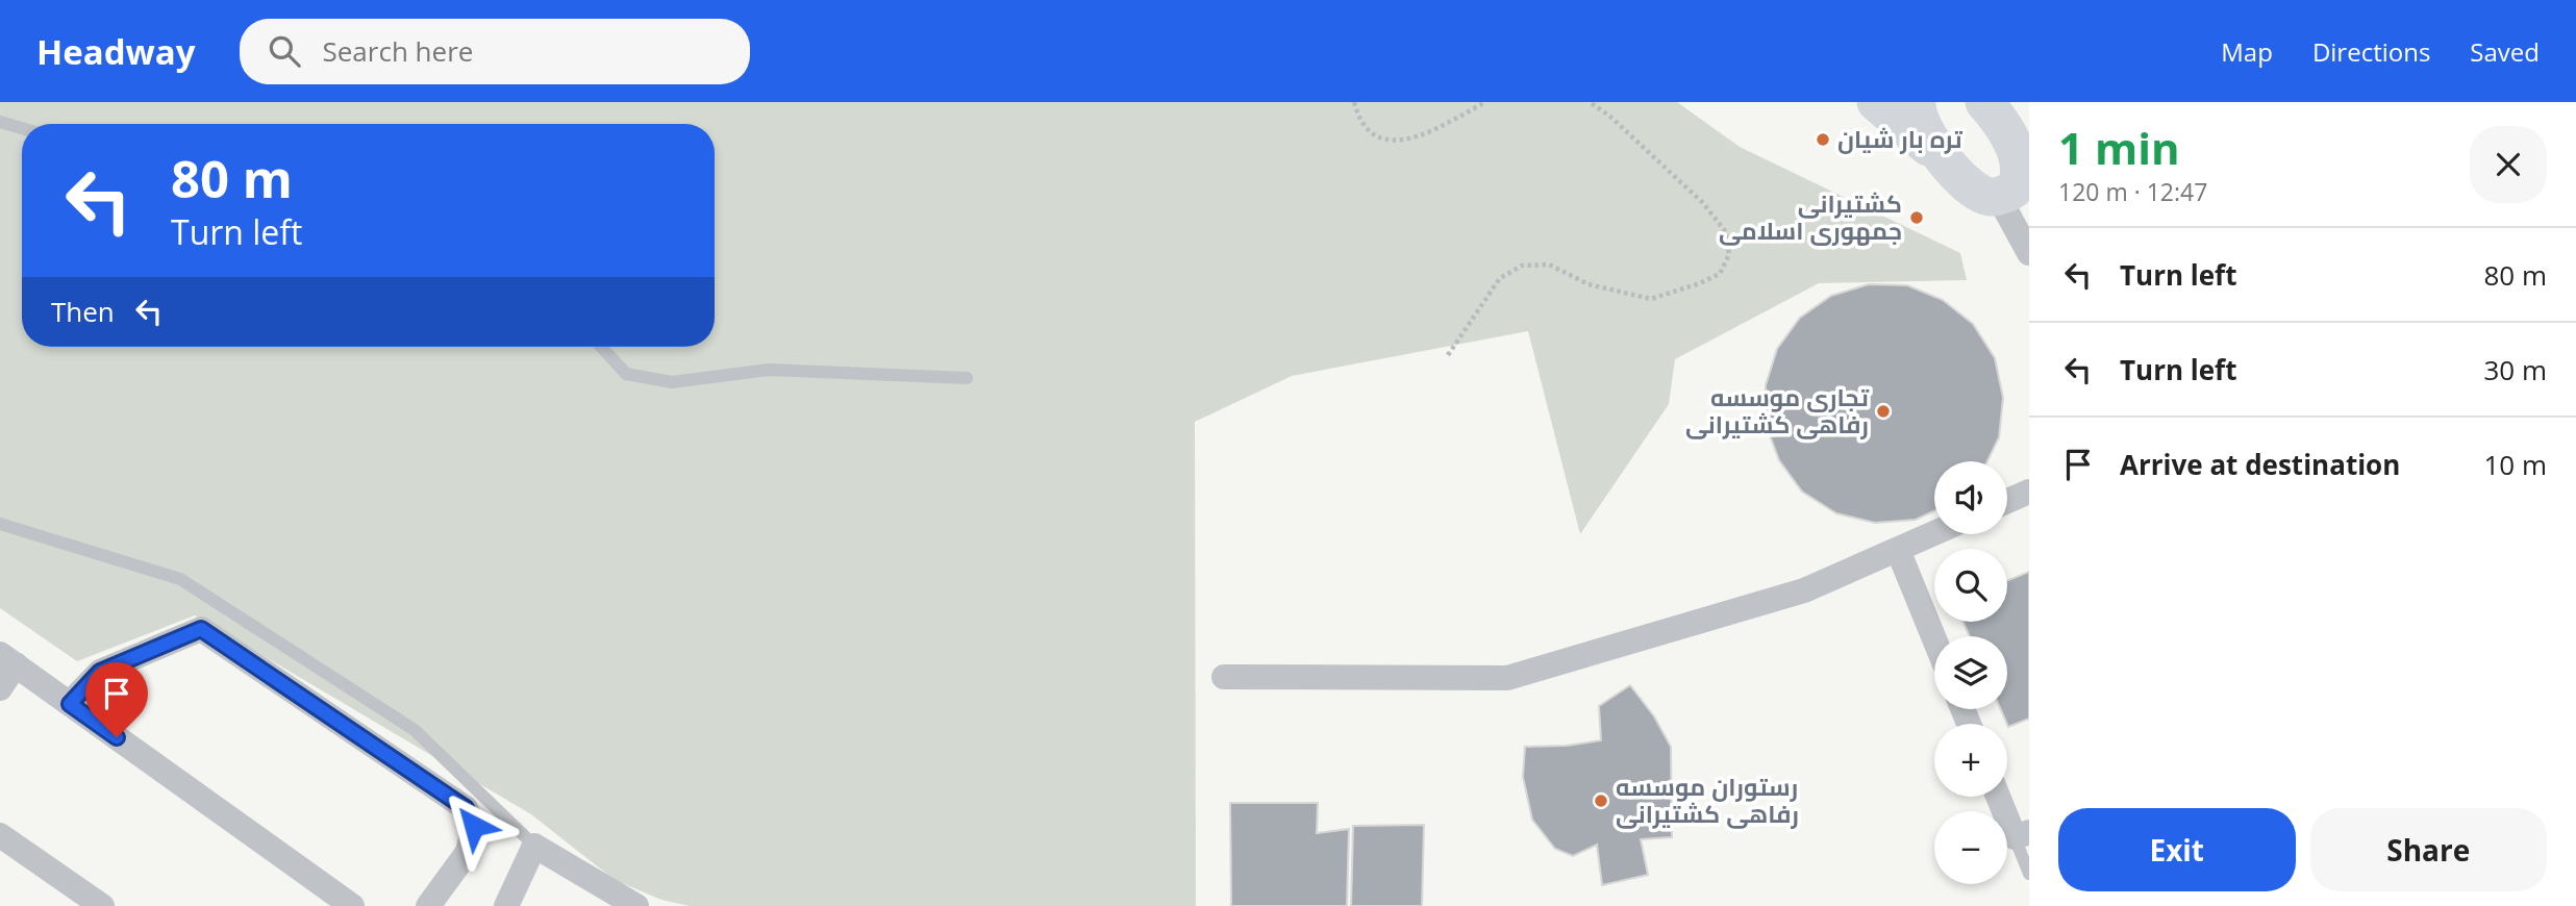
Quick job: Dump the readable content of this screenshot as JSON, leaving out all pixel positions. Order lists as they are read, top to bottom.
{
  "places": [
    "تره بار شیان",
    "کشتیرانی جمهوری اسلامی",
    "تجاری موسسه رفاهی کشتیرانی",
    "رستوران موسسه رفاهی کشتیرانی"
  ],
  "page": {
    "header": "Headway",
    "search": "Search here",
    "nav": ["Map", "Directions", "Saved"],
    "heading": ["1 min", "120 m · 12:47"],
    "turn": ["80 m", "Turn left"],
    "list": [
      {
        "name": "Turn left",
        "value": "80 m"
      },
      {
        "name": "Turn left",
        "value": "30 m"
      },
      {
        "name": "Arrive at destination",
        "value": "10 m"
      }
    ],
    "then": "Then",
    "map_buttons": ["+", "−"],
    "buttons": ["Exit", "Share"]
  }
}
